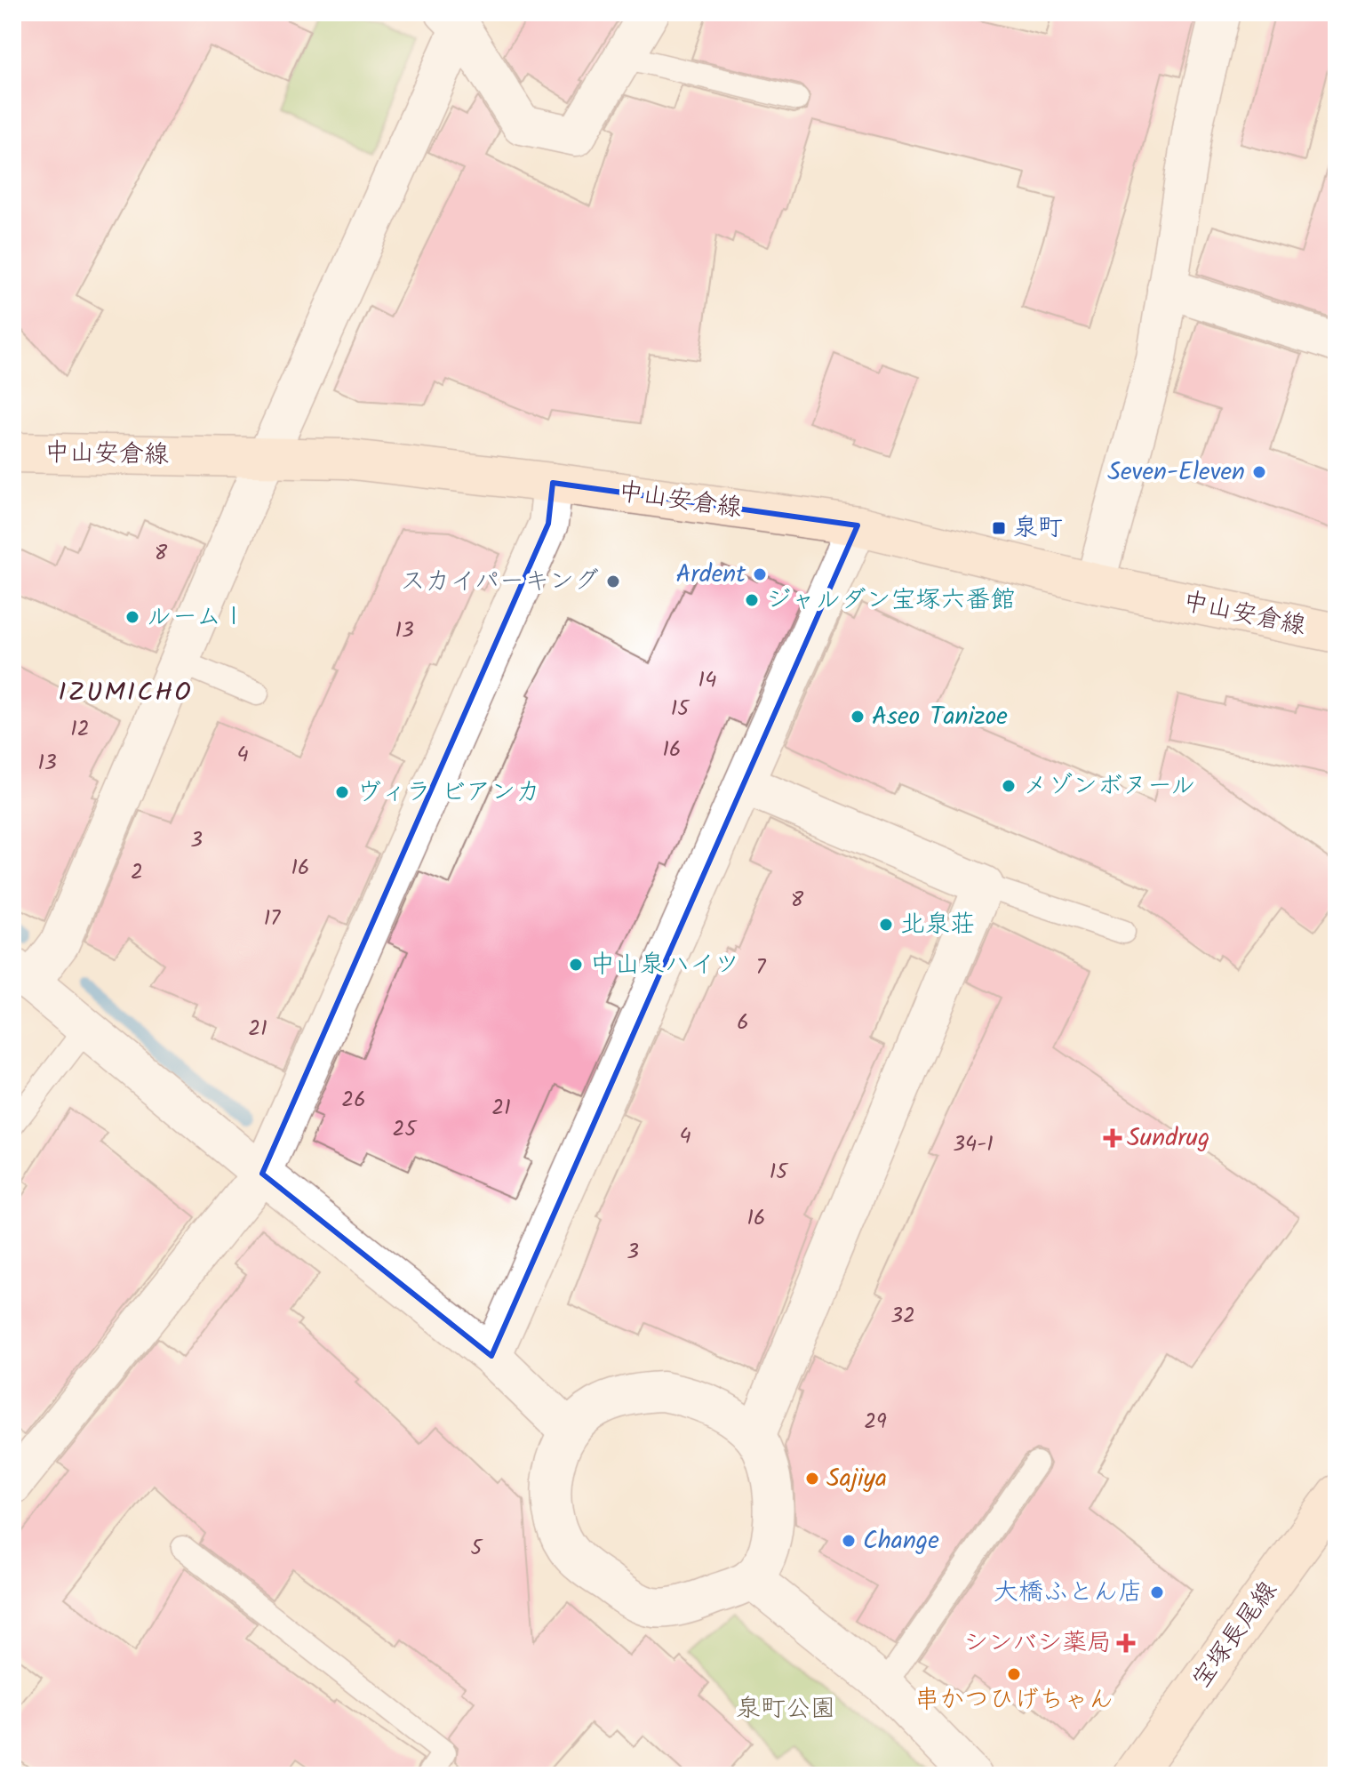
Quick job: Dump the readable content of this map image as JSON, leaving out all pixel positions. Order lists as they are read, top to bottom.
{
  "streets": {
    "street": ["中山安倉線", "宝塚長尾線"]
  },
  "districts": ["IZUMICHO"],
  "parks": ["泉町公園"],
  "places": {
    "other": [
      "Seven-Eleven",
      "Ardent",
      "スカイパーキング",
      "ジャルダン宝塚六番館",
      "ルームⅠ",
      "Aseo Tanizoe",
      "メゾンボヌール",
      "ヴィラ ビアンカ",
      "北泉荘",
      "中山泉ハイツ",
      "Sajiya",
      "Change",
      "大橋ふとん店",
      "串かつひげちゃん"
    ],
    "transit": ["泉町"],
    "health": ["Sundrug", "シンバシ薬局"]
  },
  "house_numbers": [
    "8",
    "13",
    "14",
    "15",
    "12",
    "16",
    "4",
    "13",
    "3",
    "16",
    "2",
    "8",
    "17",
    "7",
    "6",
    "21",
    "26",
    "21",
    "25",
    "4",
    "34-1",
    "15",
    "16",
    "3",
    "32",
    "29",
    "5"
  ]
}
